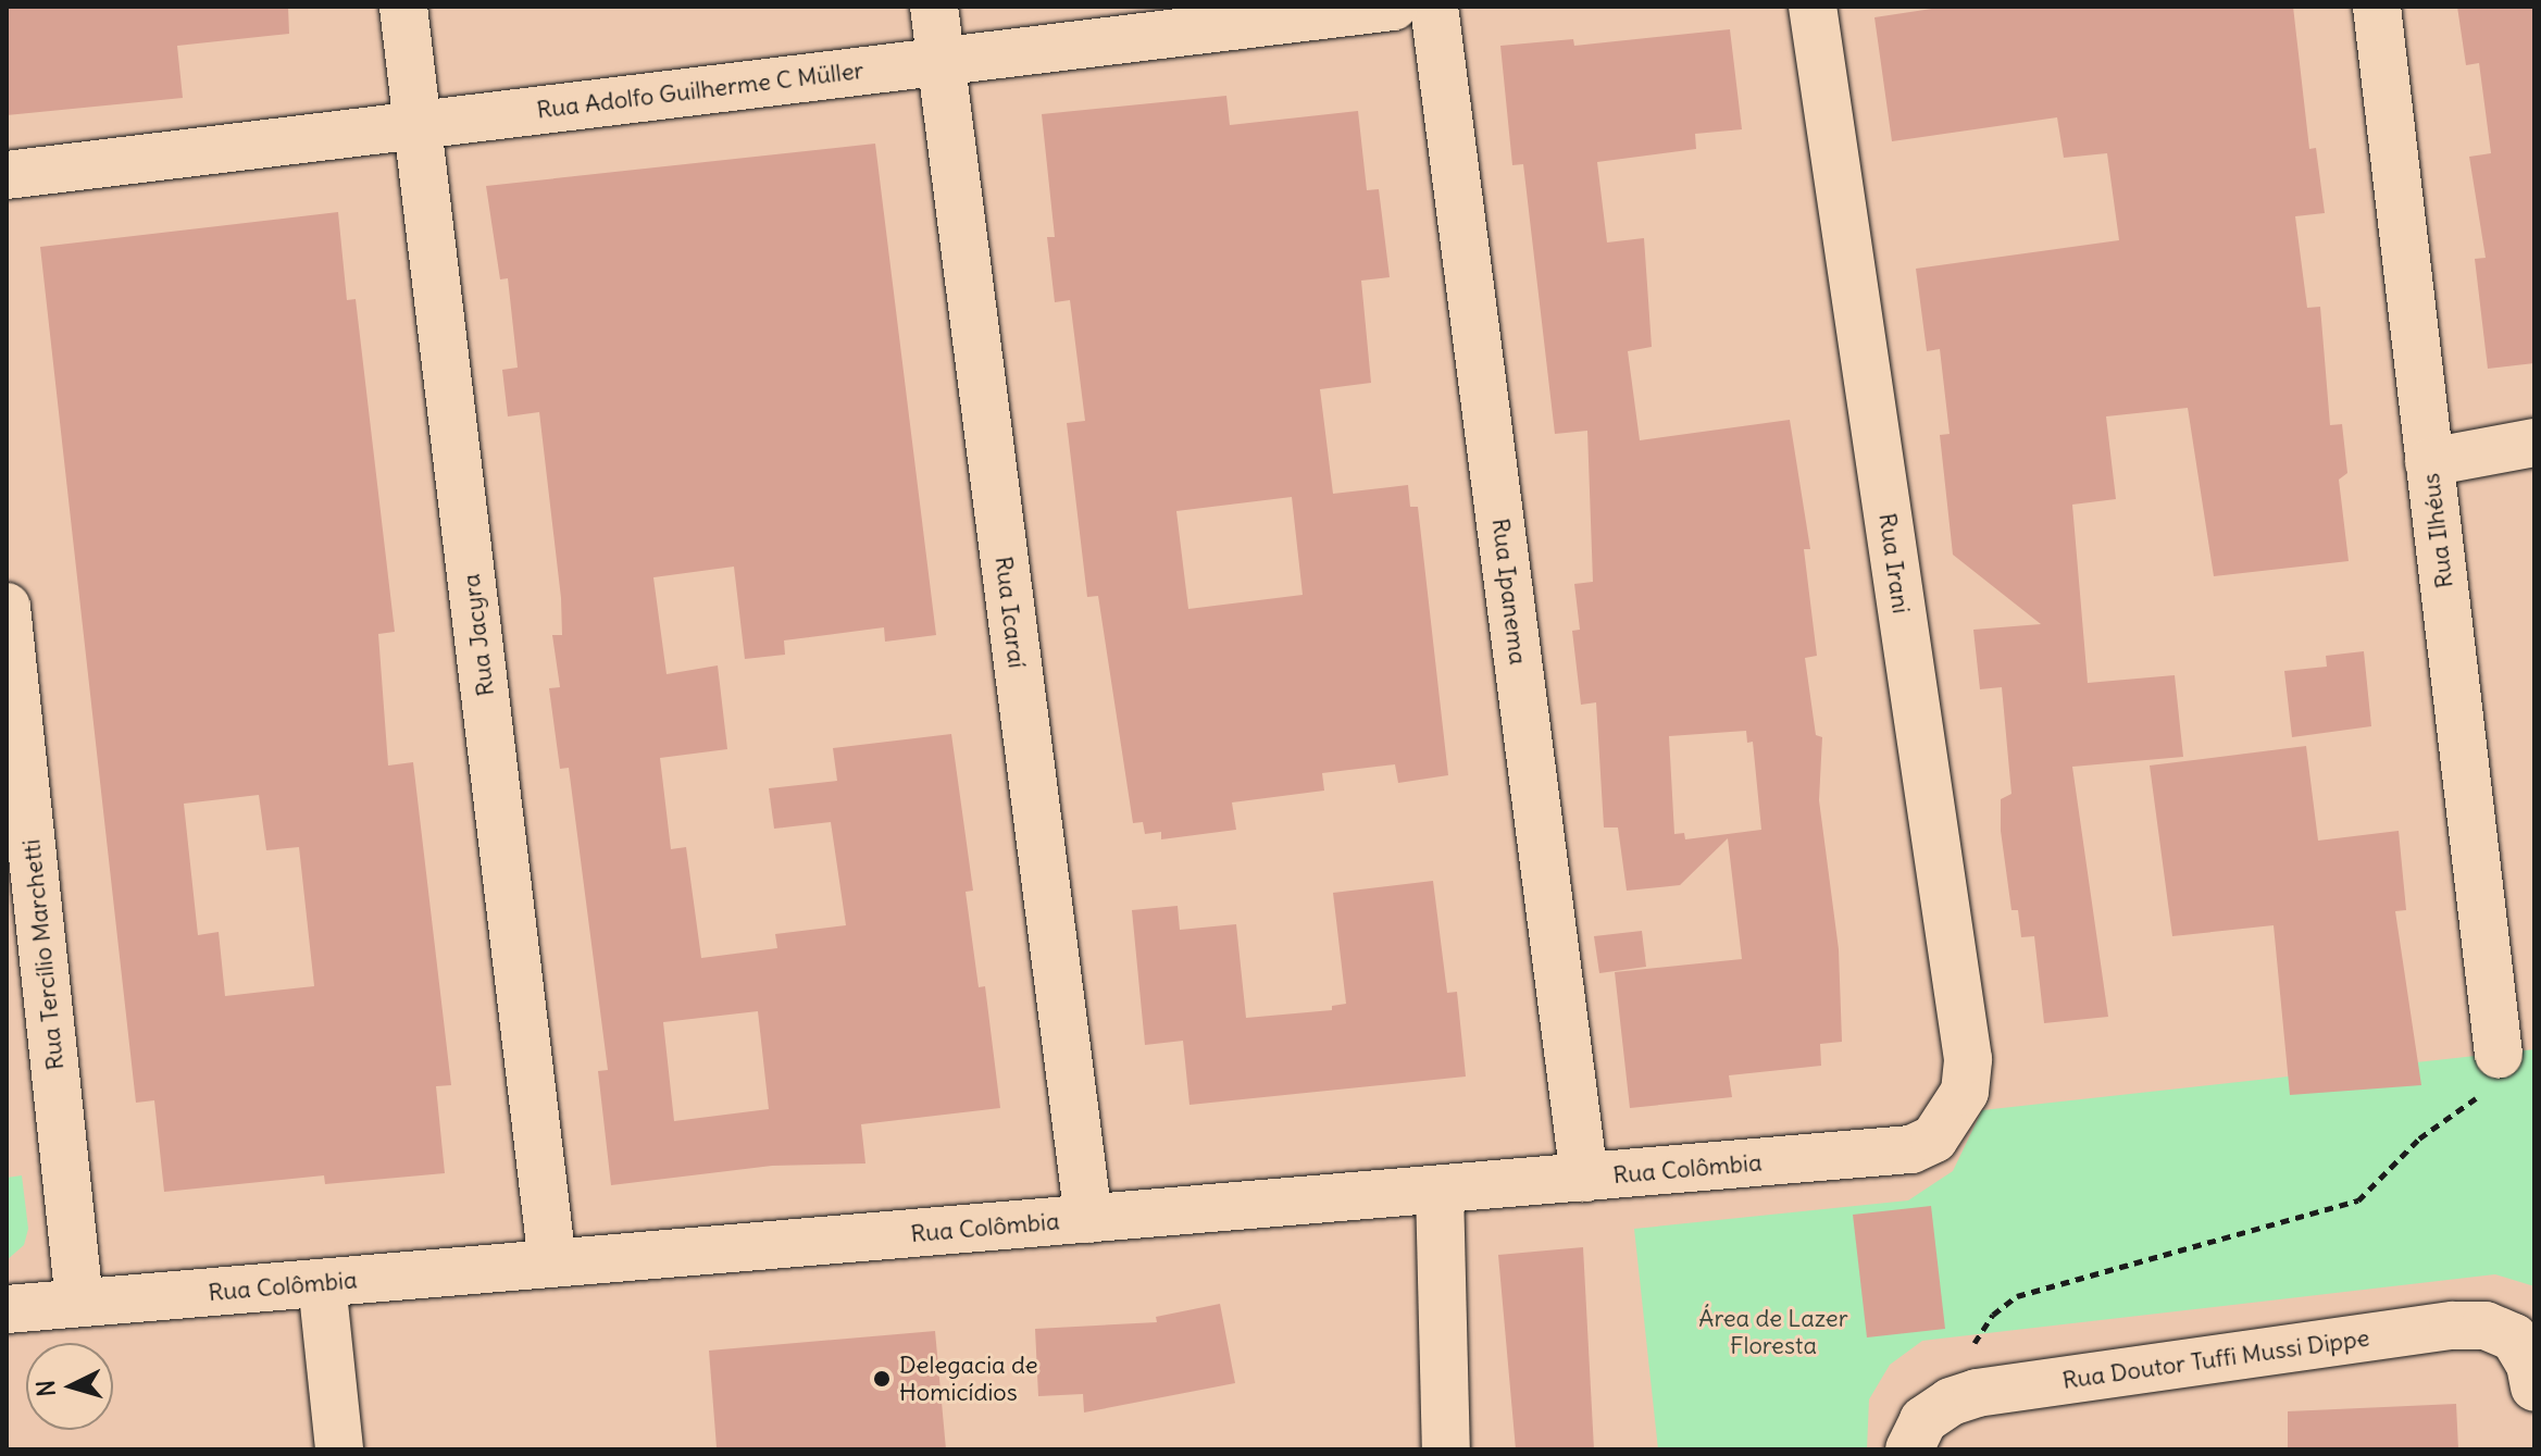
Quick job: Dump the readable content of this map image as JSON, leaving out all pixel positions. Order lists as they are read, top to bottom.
{
  "streets": {
    "street": [
      "Rua Adolfo Guilherme C Müller",
      "Rua Ilhéus",
      "Rua Irani",
      "Rua Ipanema",
      "Rua Icaraí",
      "Rua Jacyra",
      "Rua Tercílio Marchetti",
      "Rua Colômbia",
      "Rua Doutor Tuffi Mussi Dippe"
    ]
  },
  "crossings": [
    ["Rua Adolfo Guilherme C Müller", "Rua Icaraí"],
    ["Rua Adolfo Guilherme C Müller", "Rua Jacyra"],
    ["Rua Irani", "Rua Colômbia"],
    ["Rua Ipanema", "Rua Colômbia"],
    ["Rua Icaraí", "Rua Colômbia"],
    ["Rua Jacyra", "Rua Colômbia"],
    ["Rua Tercílio Marchetti", "Rua Colômbia"]
  ],
  "parks": ["Área de Lazer Floresta"],
  "places": ["Delegacia de Homicídios"],
  "north": "left"
}
